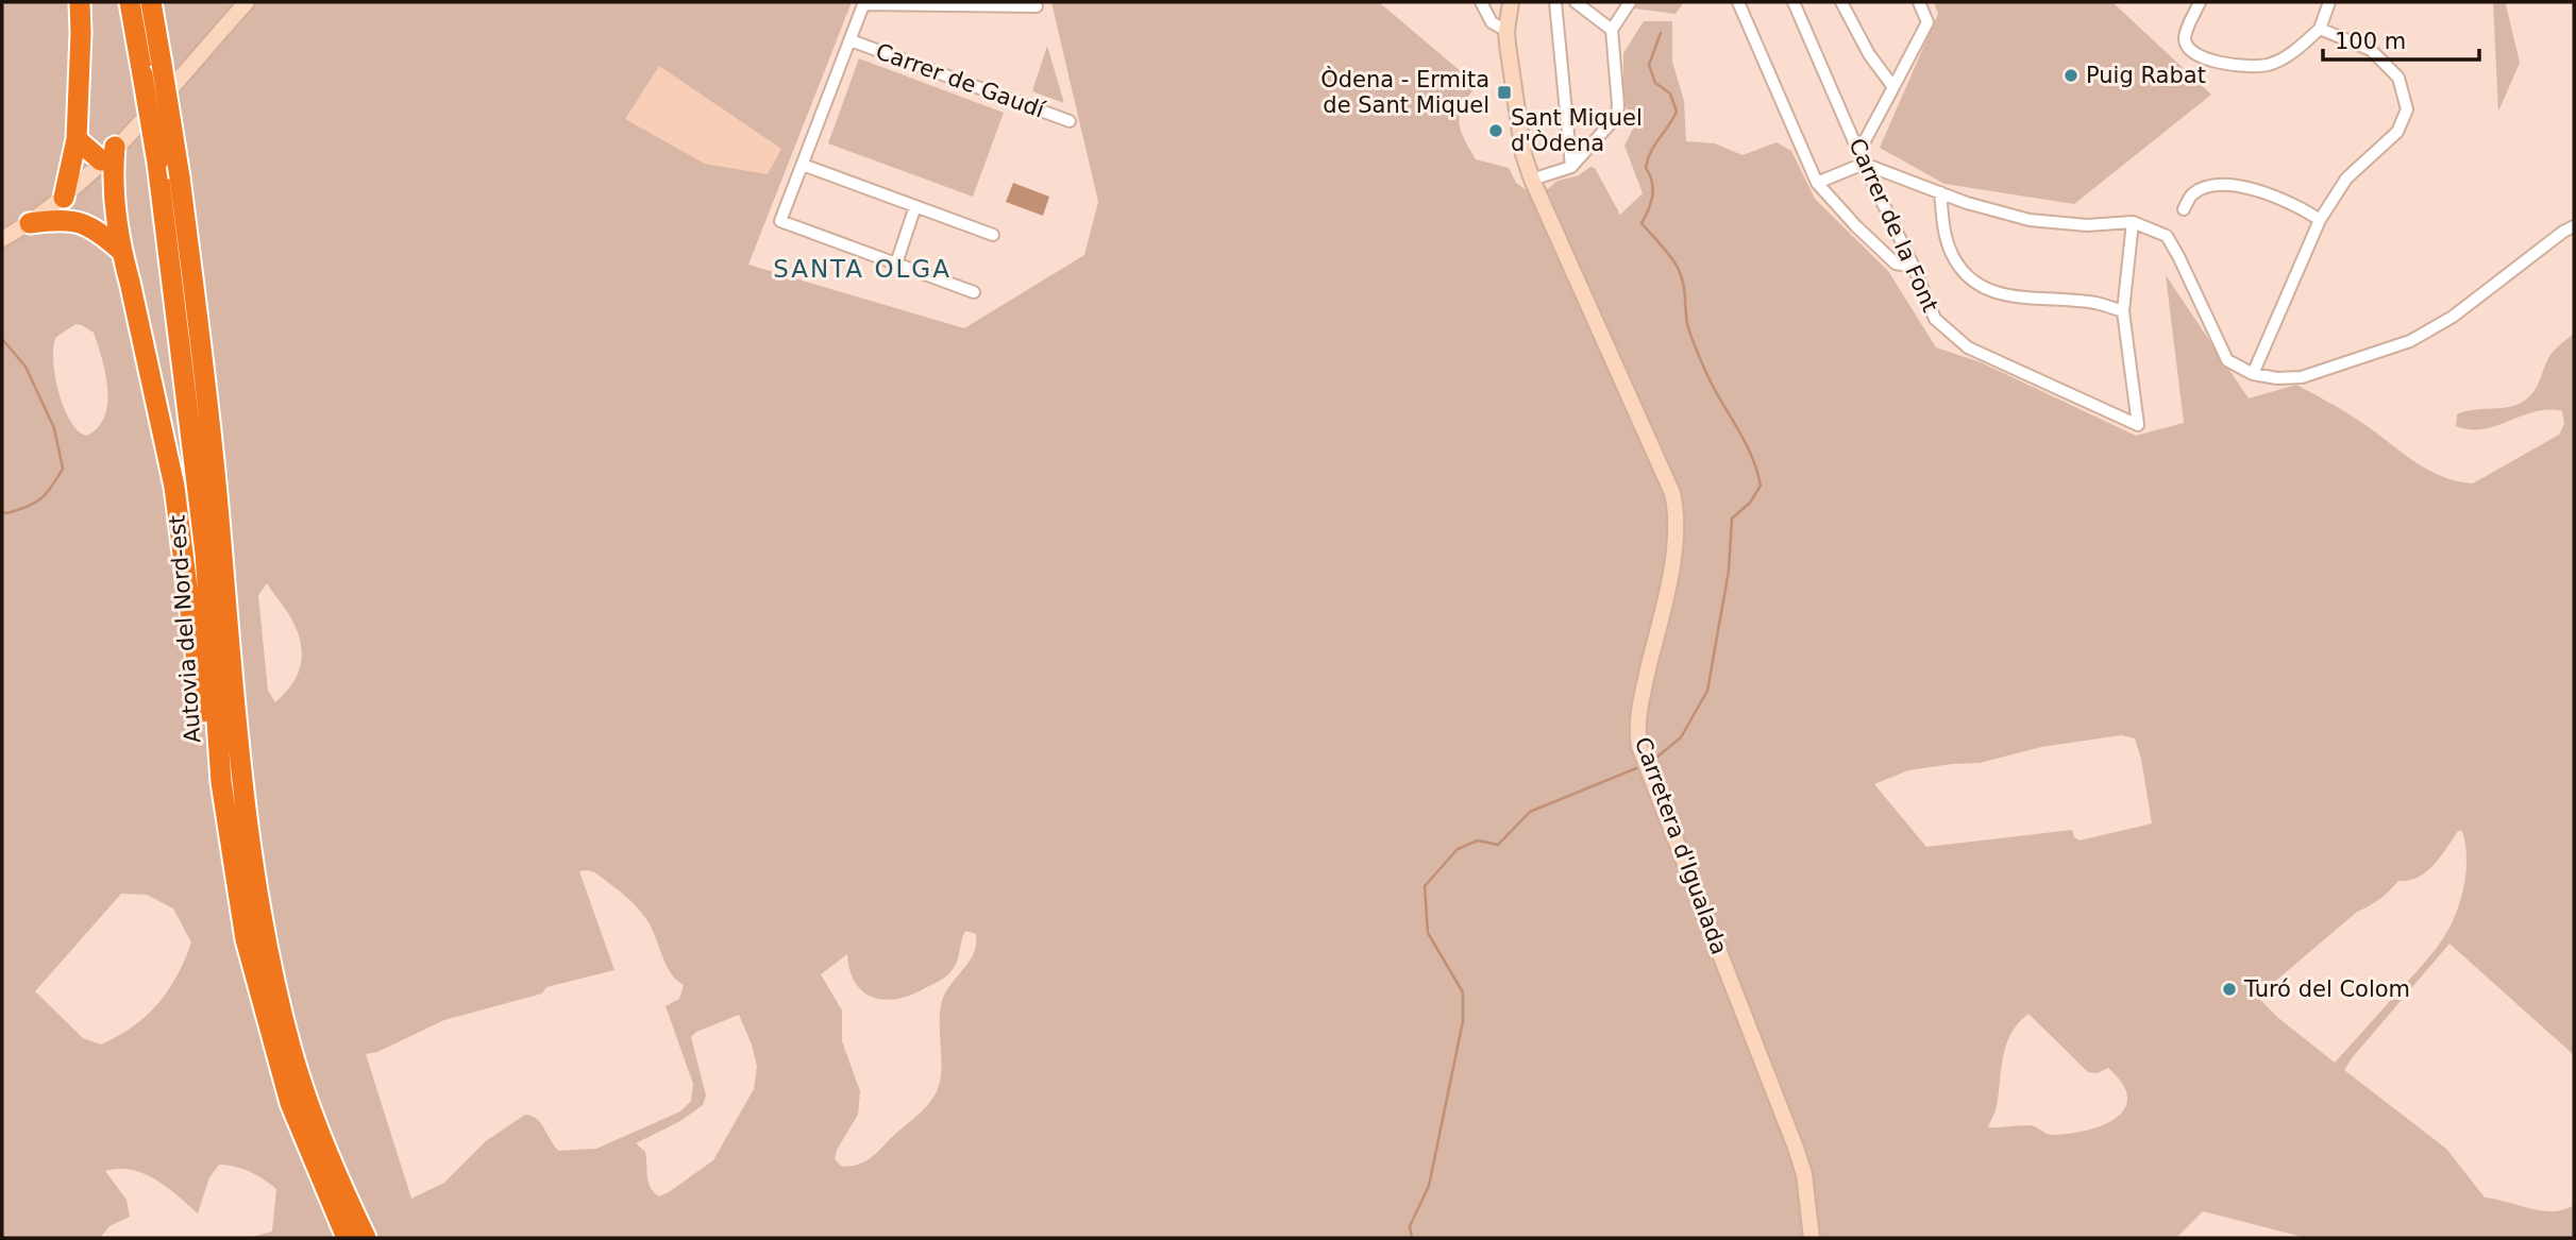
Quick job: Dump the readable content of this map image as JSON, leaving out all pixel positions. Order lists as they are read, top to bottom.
{
  "streets": {
    "highway": ["Autovia del Nord-est"],
    "street": ["Carrer de Gaudí", "Carrer de la Font", "Carretera d'Igualada"]
  },
  "districts": ["SANTA OLGA"],
  "places": {
    "other": ["Puig Rabat", "Sant Miquel d'Òdena", "Turó del Colom"],
    "transit": ["Òdena - Ermita de Sant Miquel"]
  },
  "scale_bar": "100 m"
}
